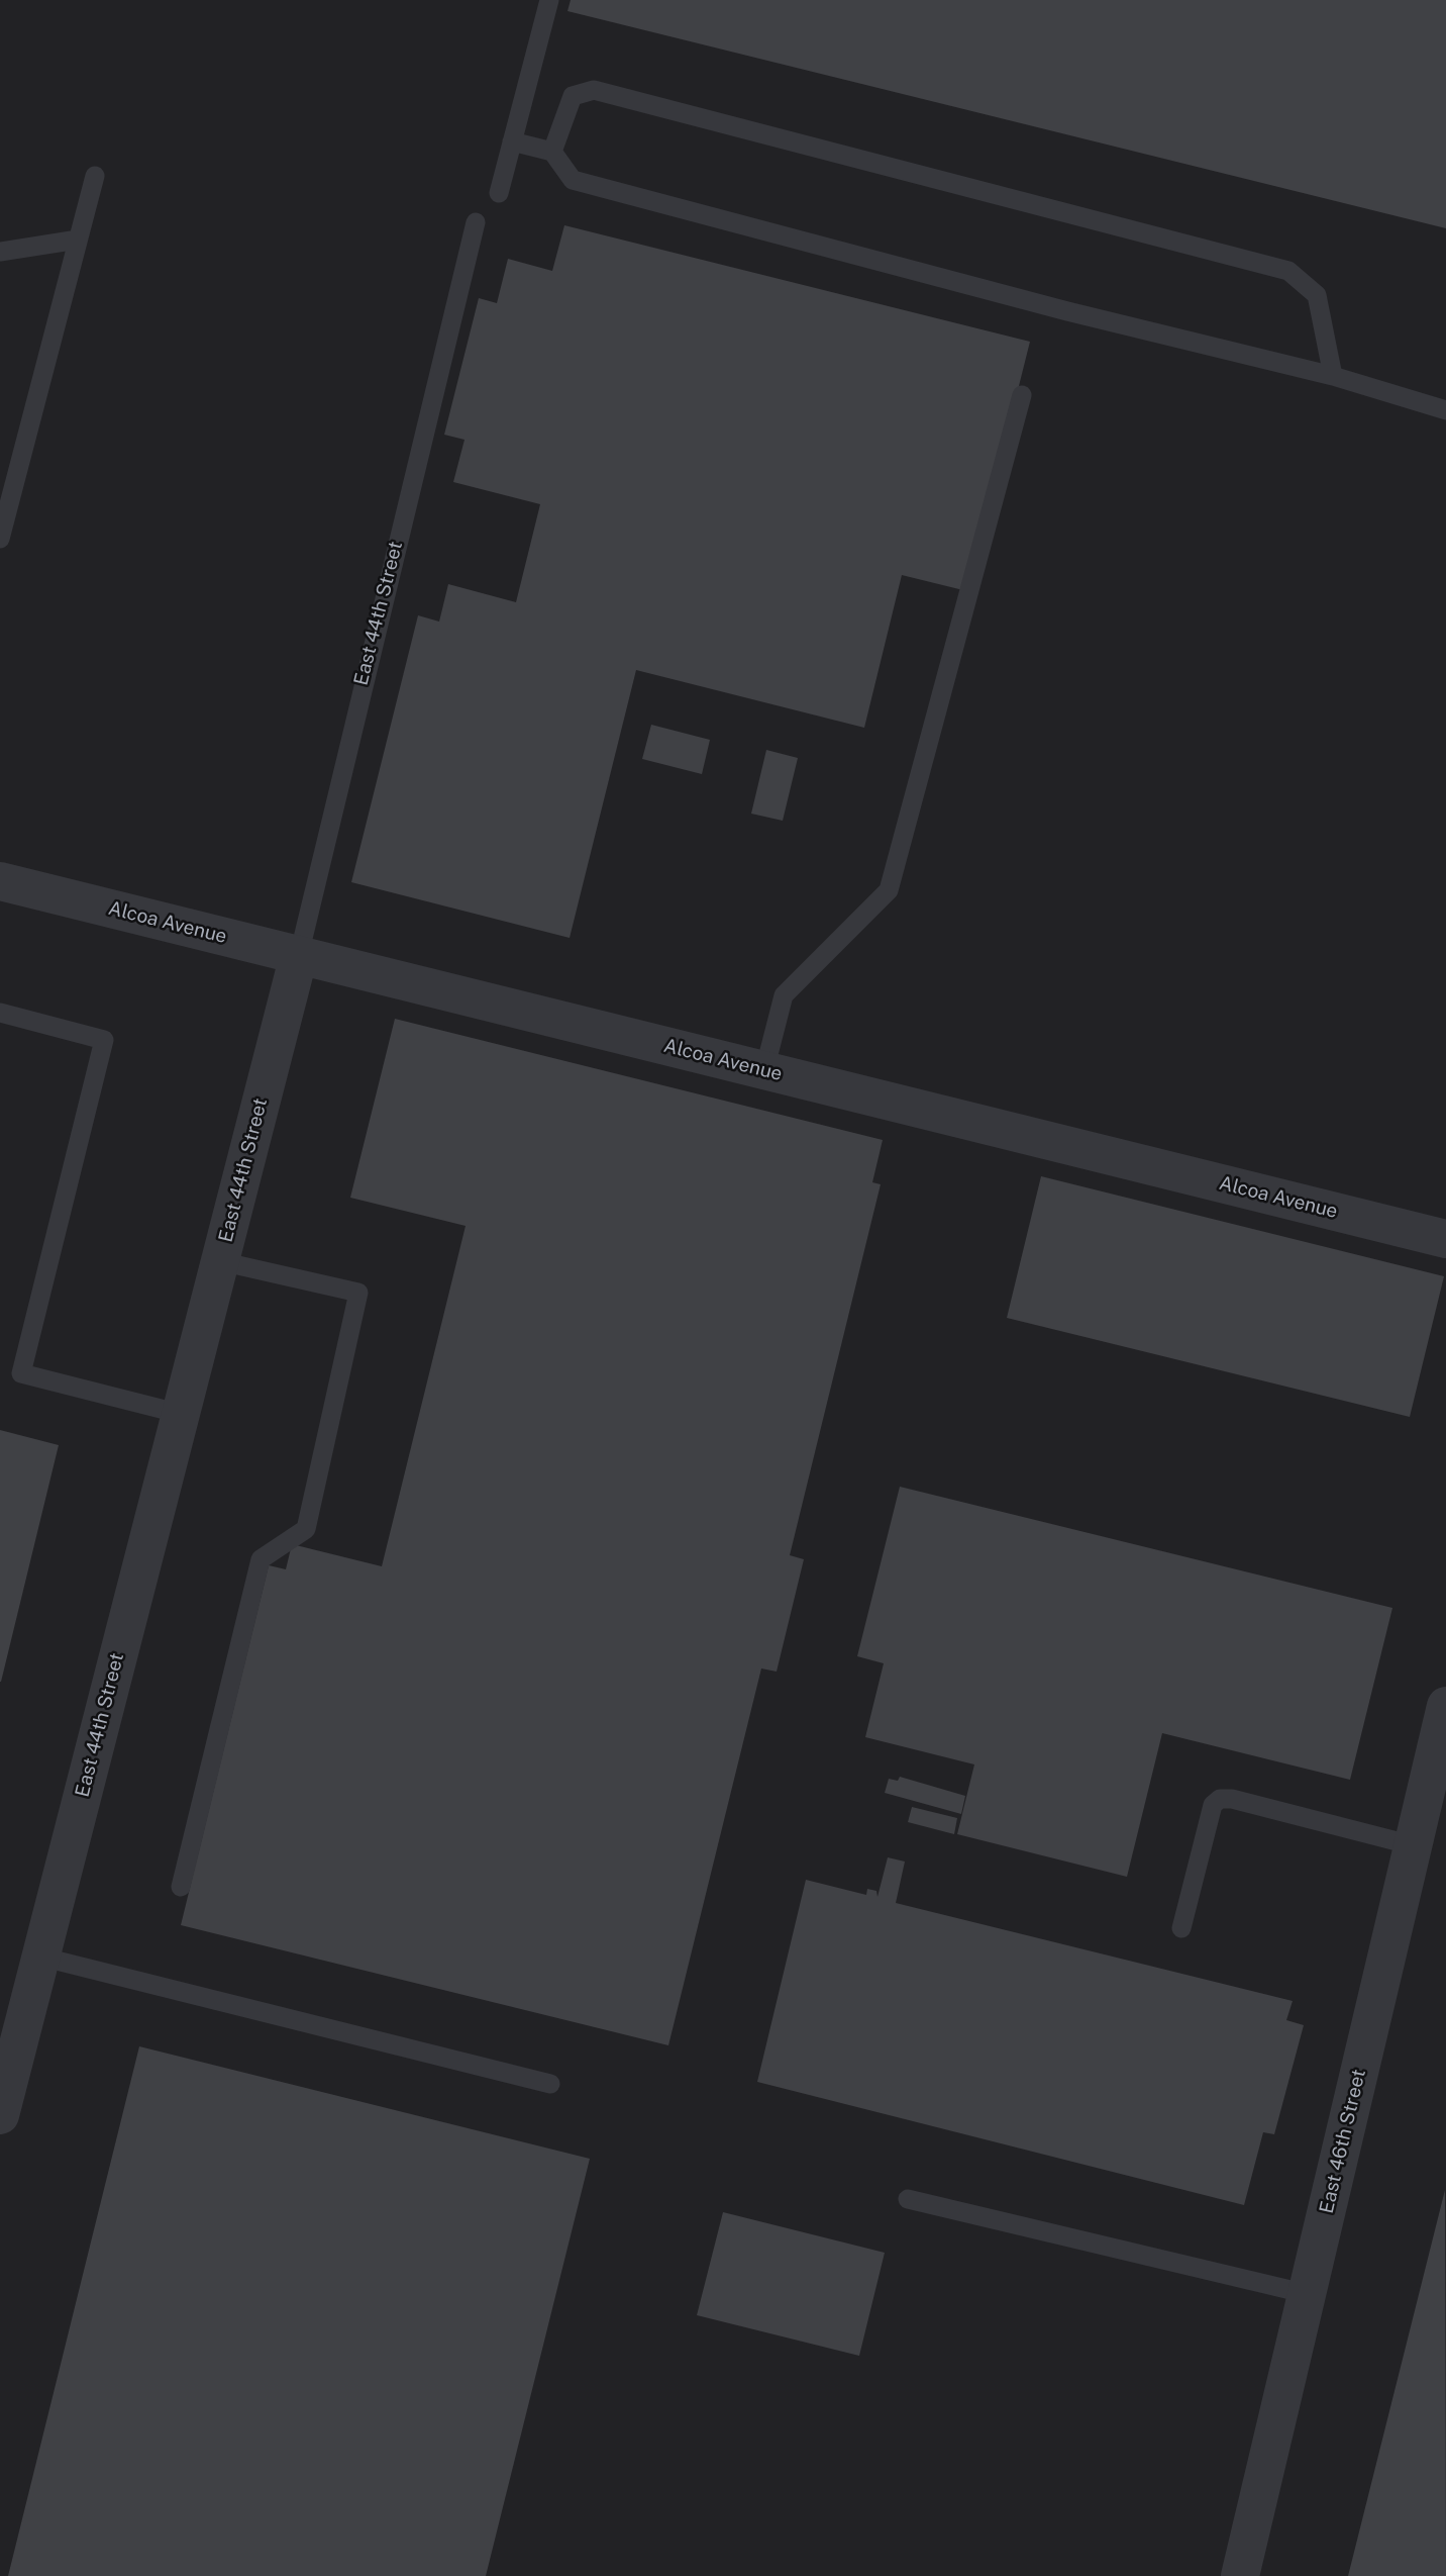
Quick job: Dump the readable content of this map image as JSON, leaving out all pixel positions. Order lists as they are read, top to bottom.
{
  "streets": {
    "street": ["East 44th Street", "Alcoa Avenue", "East 46th Street"]
  },
  "crossings": [
    ["East 44th Street", "Alcoa Avenue"]
  ]
}
